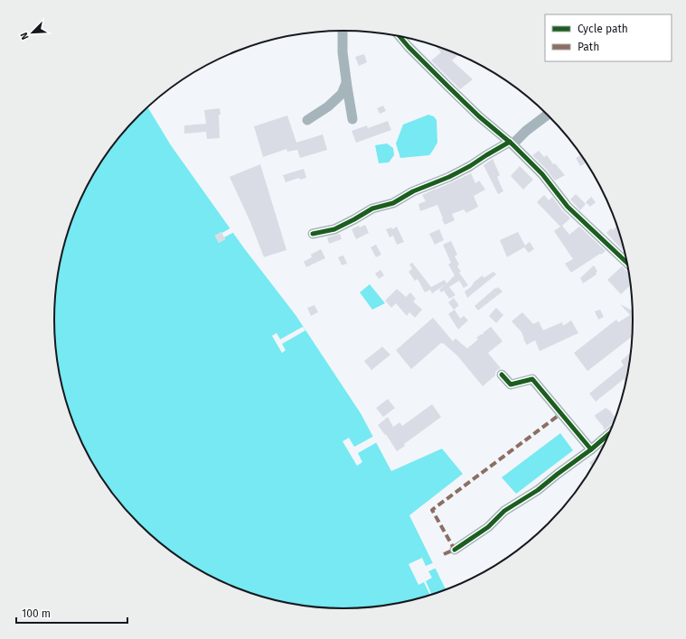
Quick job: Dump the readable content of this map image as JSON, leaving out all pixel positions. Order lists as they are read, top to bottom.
{
  "legend": ["Cycle path", "Path"],
  "scale_bar": "100 m",
  "north": "bottom left"
}
